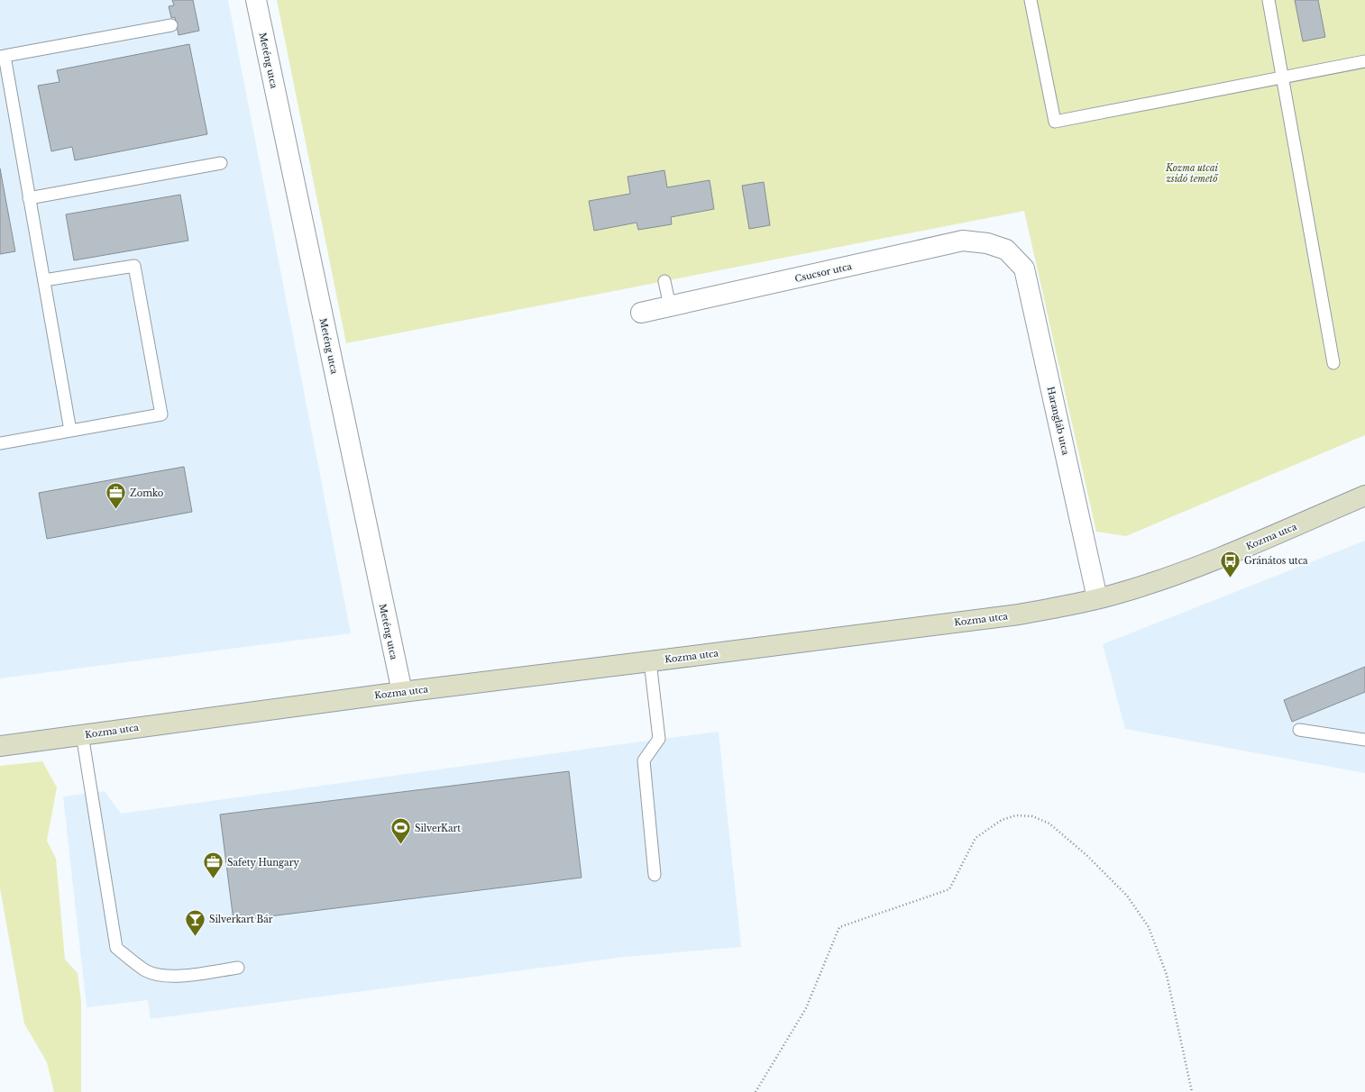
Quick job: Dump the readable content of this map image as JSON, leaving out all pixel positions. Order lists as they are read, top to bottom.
{
  "streets": {
    "street": [
      "Meténg utca",
      "Csucsor utca",
      "Harangláb utca",
      "Kozma utca"
    ]
  },
  "crossings": [
    ["Meténg utca", "Kozma utca"],
    ["Csucsor utca", "Harangláb utca"],
    ["Harangláb utca", "Kozma utca"]
  ],
  "parks": ["Kozma utcai zsidó temető"],
  "places": {
    "office": ["Zomko", "Safety Hungary"],
    "bus stop": ["Gránátos utca"],
    "sports": ["SilverKart"],
    "bar": ["Silverkart Bár"]
  }
}
